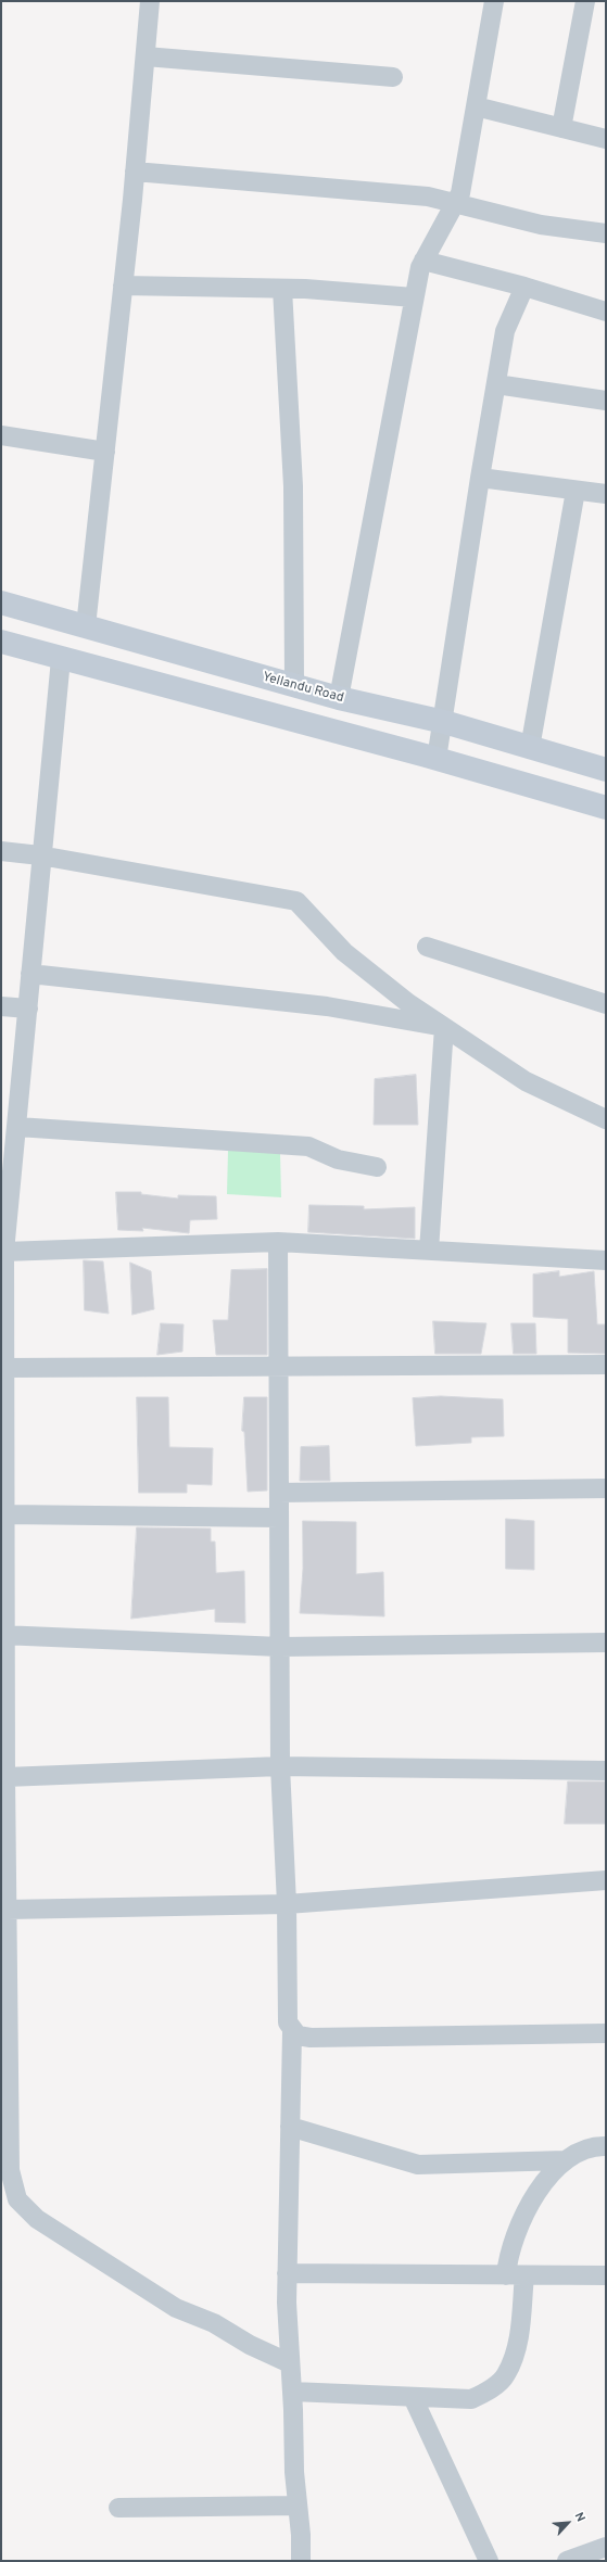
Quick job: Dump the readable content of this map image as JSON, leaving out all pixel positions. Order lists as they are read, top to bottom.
{
  "streets": {
    "main road": ["Yellandu Road"]
  },
  "north": "top right"
}
